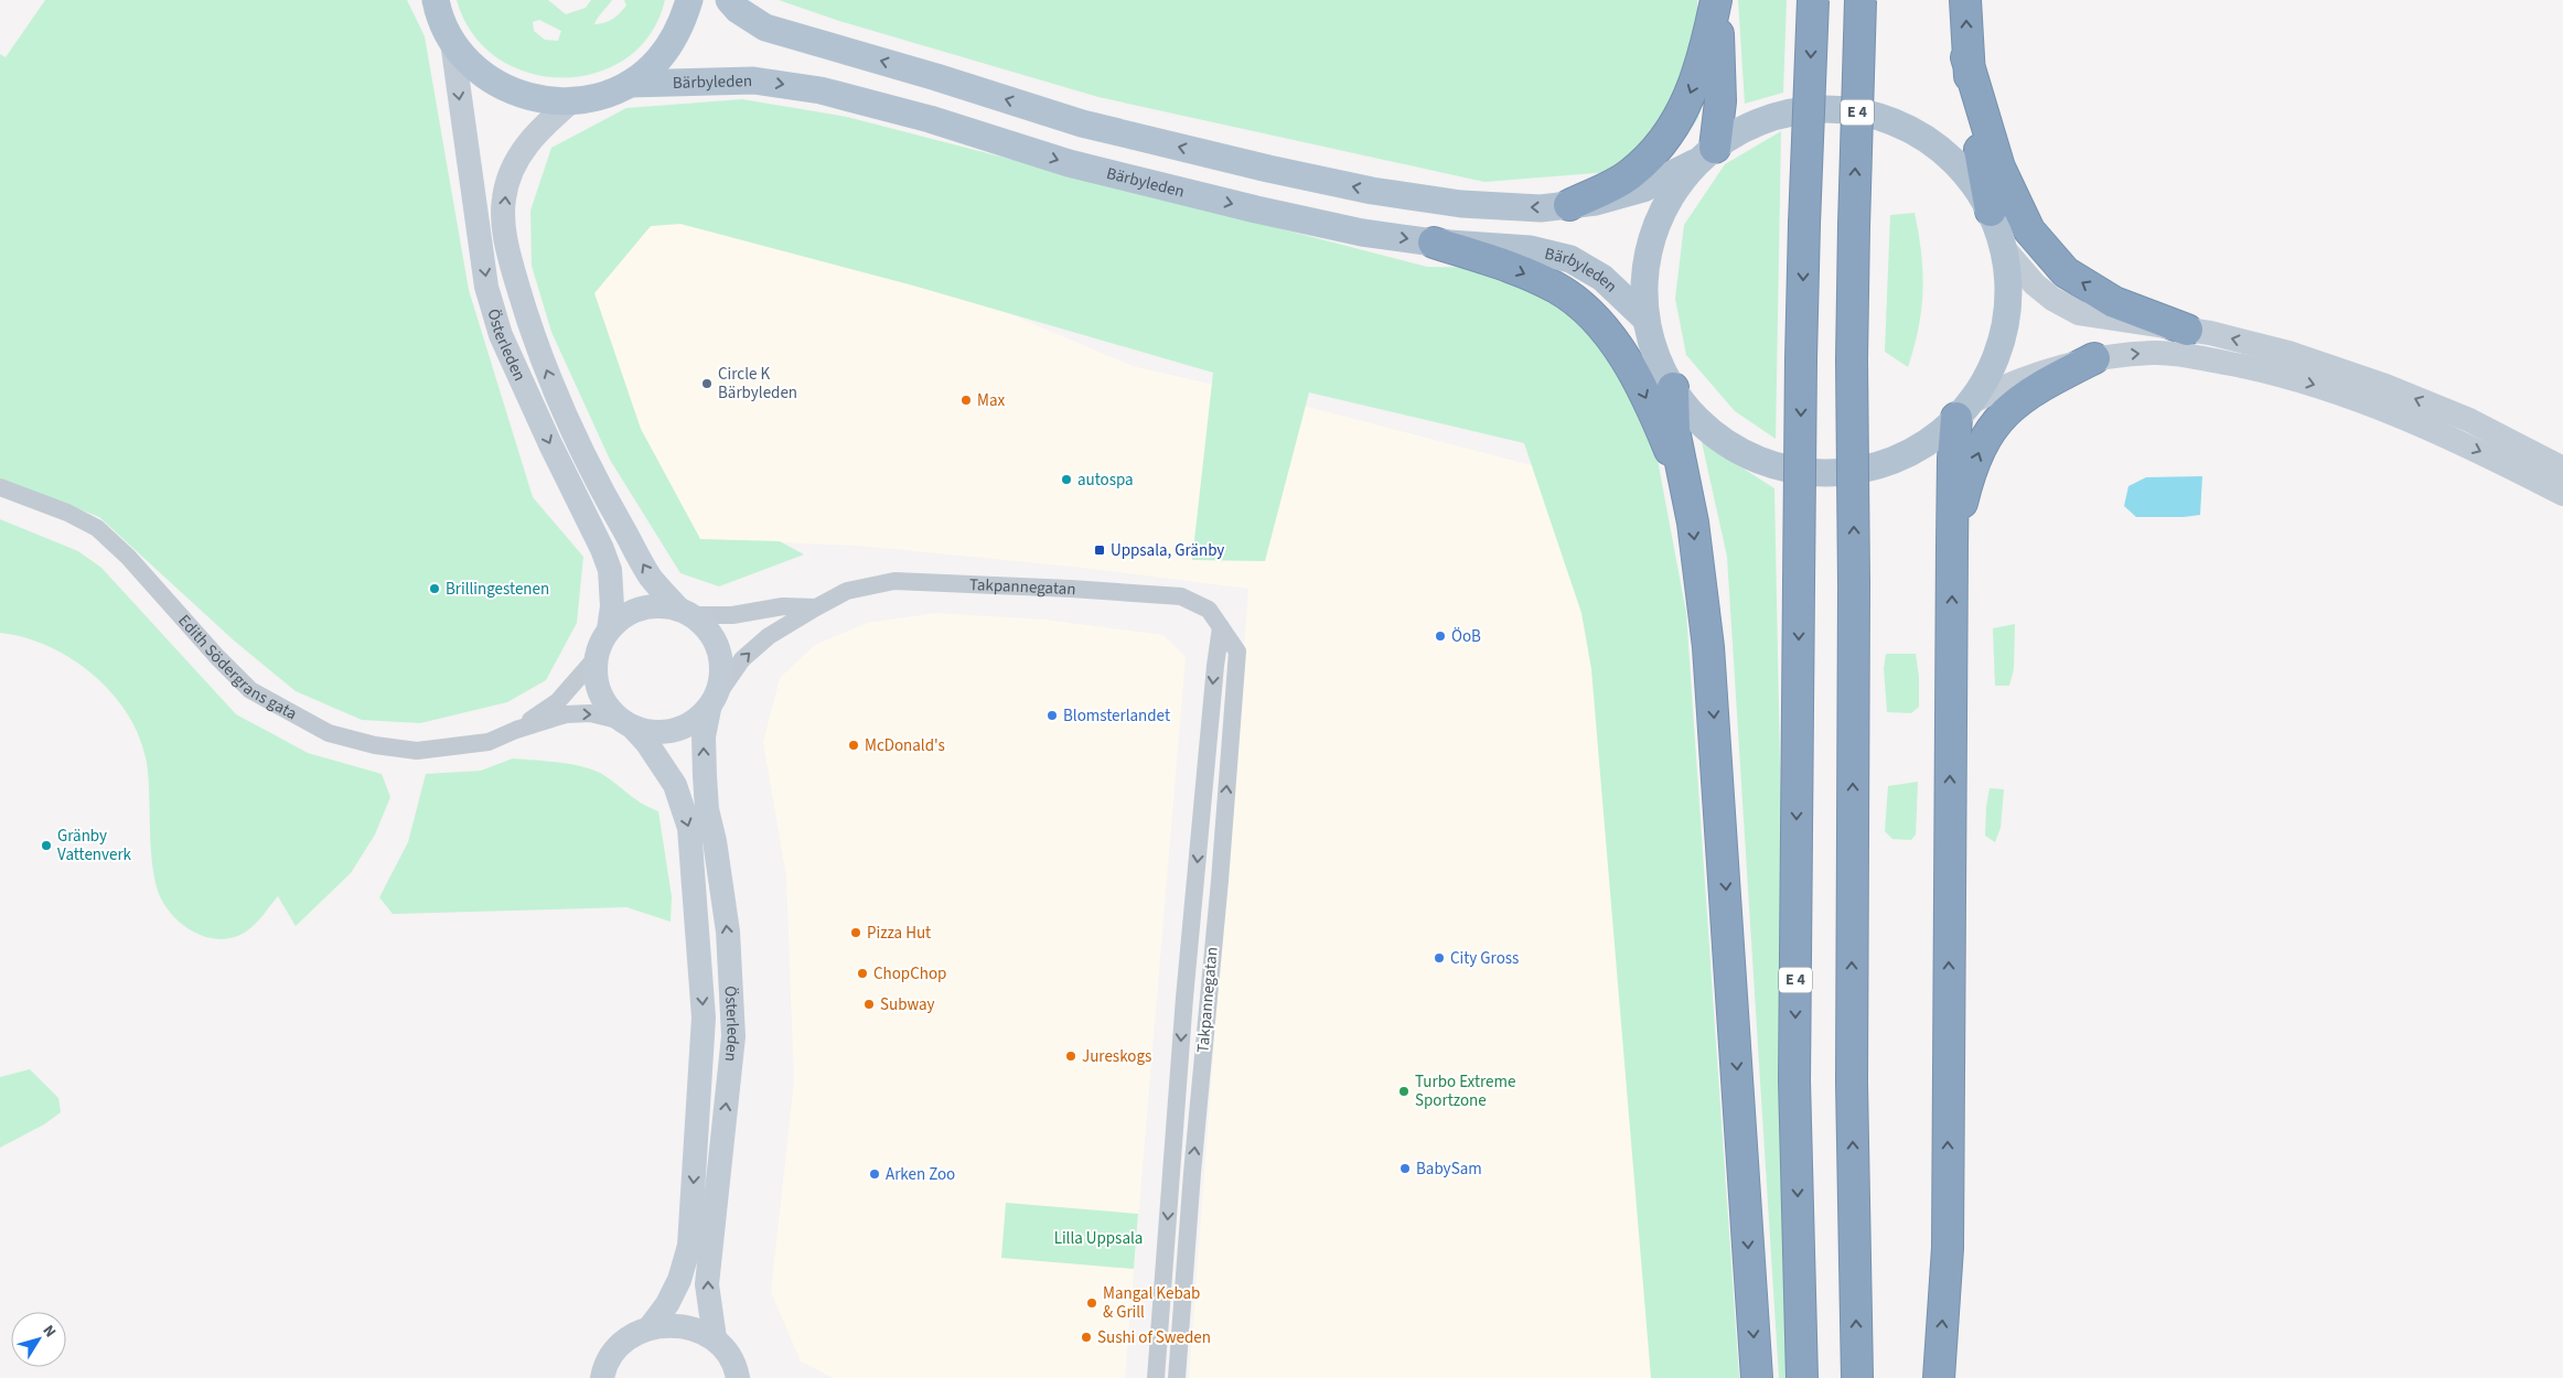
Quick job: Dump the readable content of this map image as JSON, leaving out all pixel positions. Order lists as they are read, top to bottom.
{
  "streets": {
    "highway": ["E 4"],
    "main road": ["Bärbyleden", "Österleden"],
    "street": ["Takpannegatan", "Edith Södergrans gata"]
  },
  "crossings": [
    ["Österleden", "Takpannegatan"]
  ],
  "parks": ["Lilla Uppsala"],
  "places": {
    "other": [
      "Circle K Bärbyleden",
      "Max",
      "autospa",
      "Brillingestenen",
      "ÖoB",
      "Blomsterlandet",
      "McDonald's",
      "Gränby Vattenverk",
      "Pizza Hut",
      "City Gross",
      "ChopChop",
      "Subway",
      "Jureskogs",
      "Turbo Extreme Sportzone",
      "BabySam",
      "Arken Zoo",
      "Mangal Kebab & Grill",
      "Sushi of Sweden"
    ],
    "transit": ["Uppsala, Gränby"]
  },
  "north": "top right"
}
